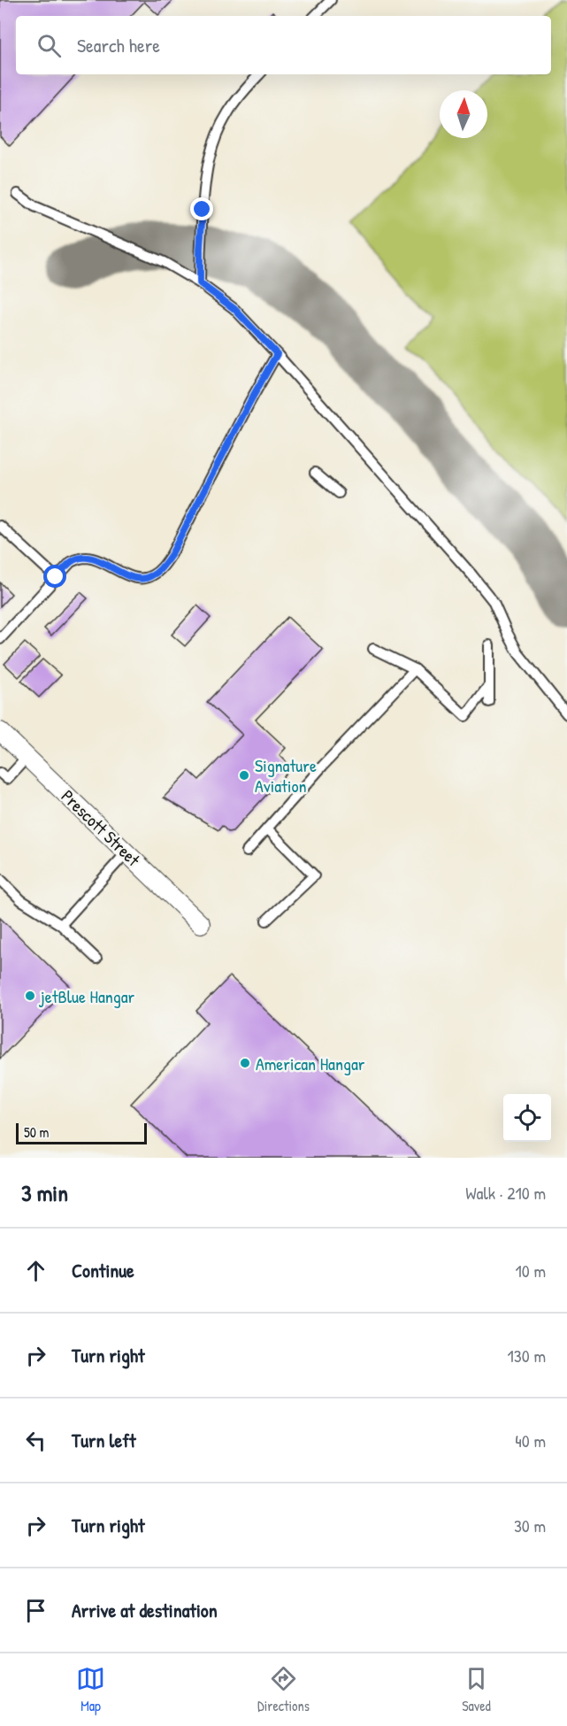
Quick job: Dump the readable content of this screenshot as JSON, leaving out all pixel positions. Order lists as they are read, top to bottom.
{
  "streets": {
    "street": ["Prescott Street"]
  },
  "places": ["Signature Aviation", "jetBlue Hangar", "American Hangar"],
  "scale_bar": "50 m",
  "north": "top",
  "page": {
    "search": "Search here",
    "scale": "50 m",
    "heading": ["3 min", "Walk · 210 m"],
    "list": [
      ["Continue", "10 m"],
      ["Turn right", "130 m"],
      ["Turn left", "40 m"],
      ["Turn right", "30 m"],
      "Arrive at destination"
    ],
    "nav": ["Map", "Directions", "Saved"]
  }
}
